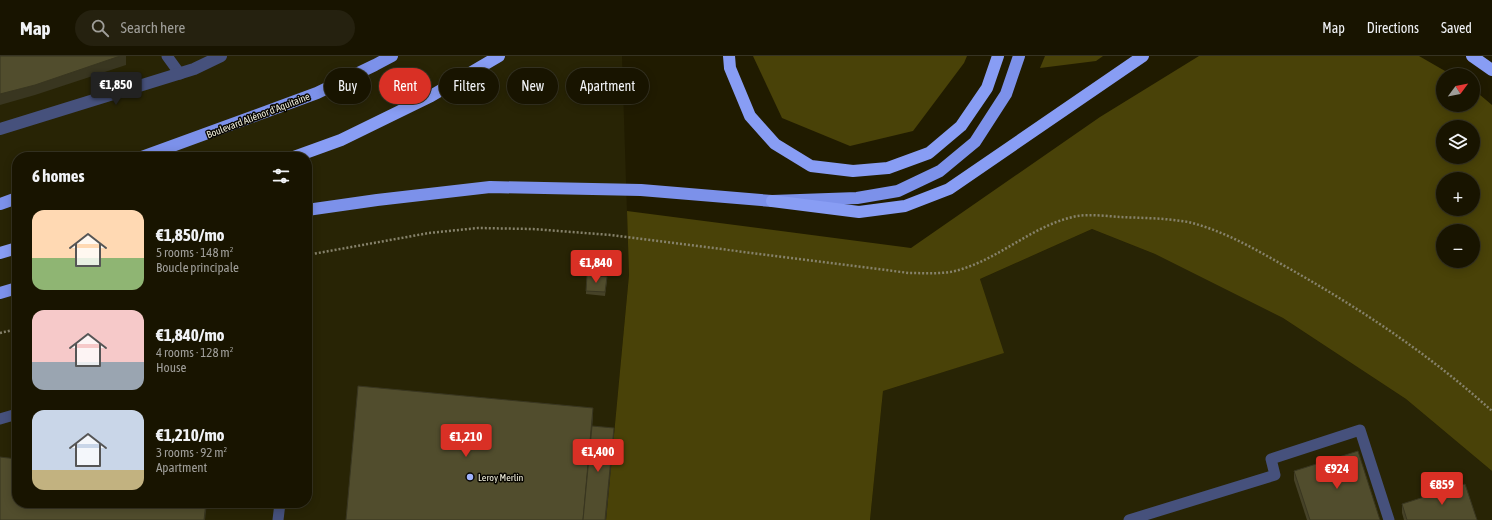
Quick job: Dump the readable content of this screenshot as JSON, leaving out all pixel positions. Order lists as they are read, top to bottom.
{
  "streets": {
    "highway": ["Boulevard Aliénor d'Aquitaine"]
  },
  "places": ["Leroy Merlin"],
  "north": "top right",
  "page": {
    "header": "Map",
    "search": "Search here",
    "nav": ["Map", "Directions", "Saved"],
    "map_buttons": ["+", "−"],
    "chip": [
      "Buy",
      "Rent",
      "Filters",
      "New",
      "Apartment"
    ],
    "price": [
      "€1,850",
      "€1,840",
      "€1,210",
      "€1,400",
      "€924",
      "€859"
    ],
    "heading": "6 homes",
    "list": [
      {
        "name": "€1,850/mo",
        "note": "5 rooms · 148 m² · Boucle principale"
      },
      {
        "name": "€1,840/mo",
        "note": "4 rooms · 128 m² · House"
      },
      {
        "name": "€1,210/mo",
        "note": "3 rooms · 92 m² · Apartment"
      }
    ]
  }
}
